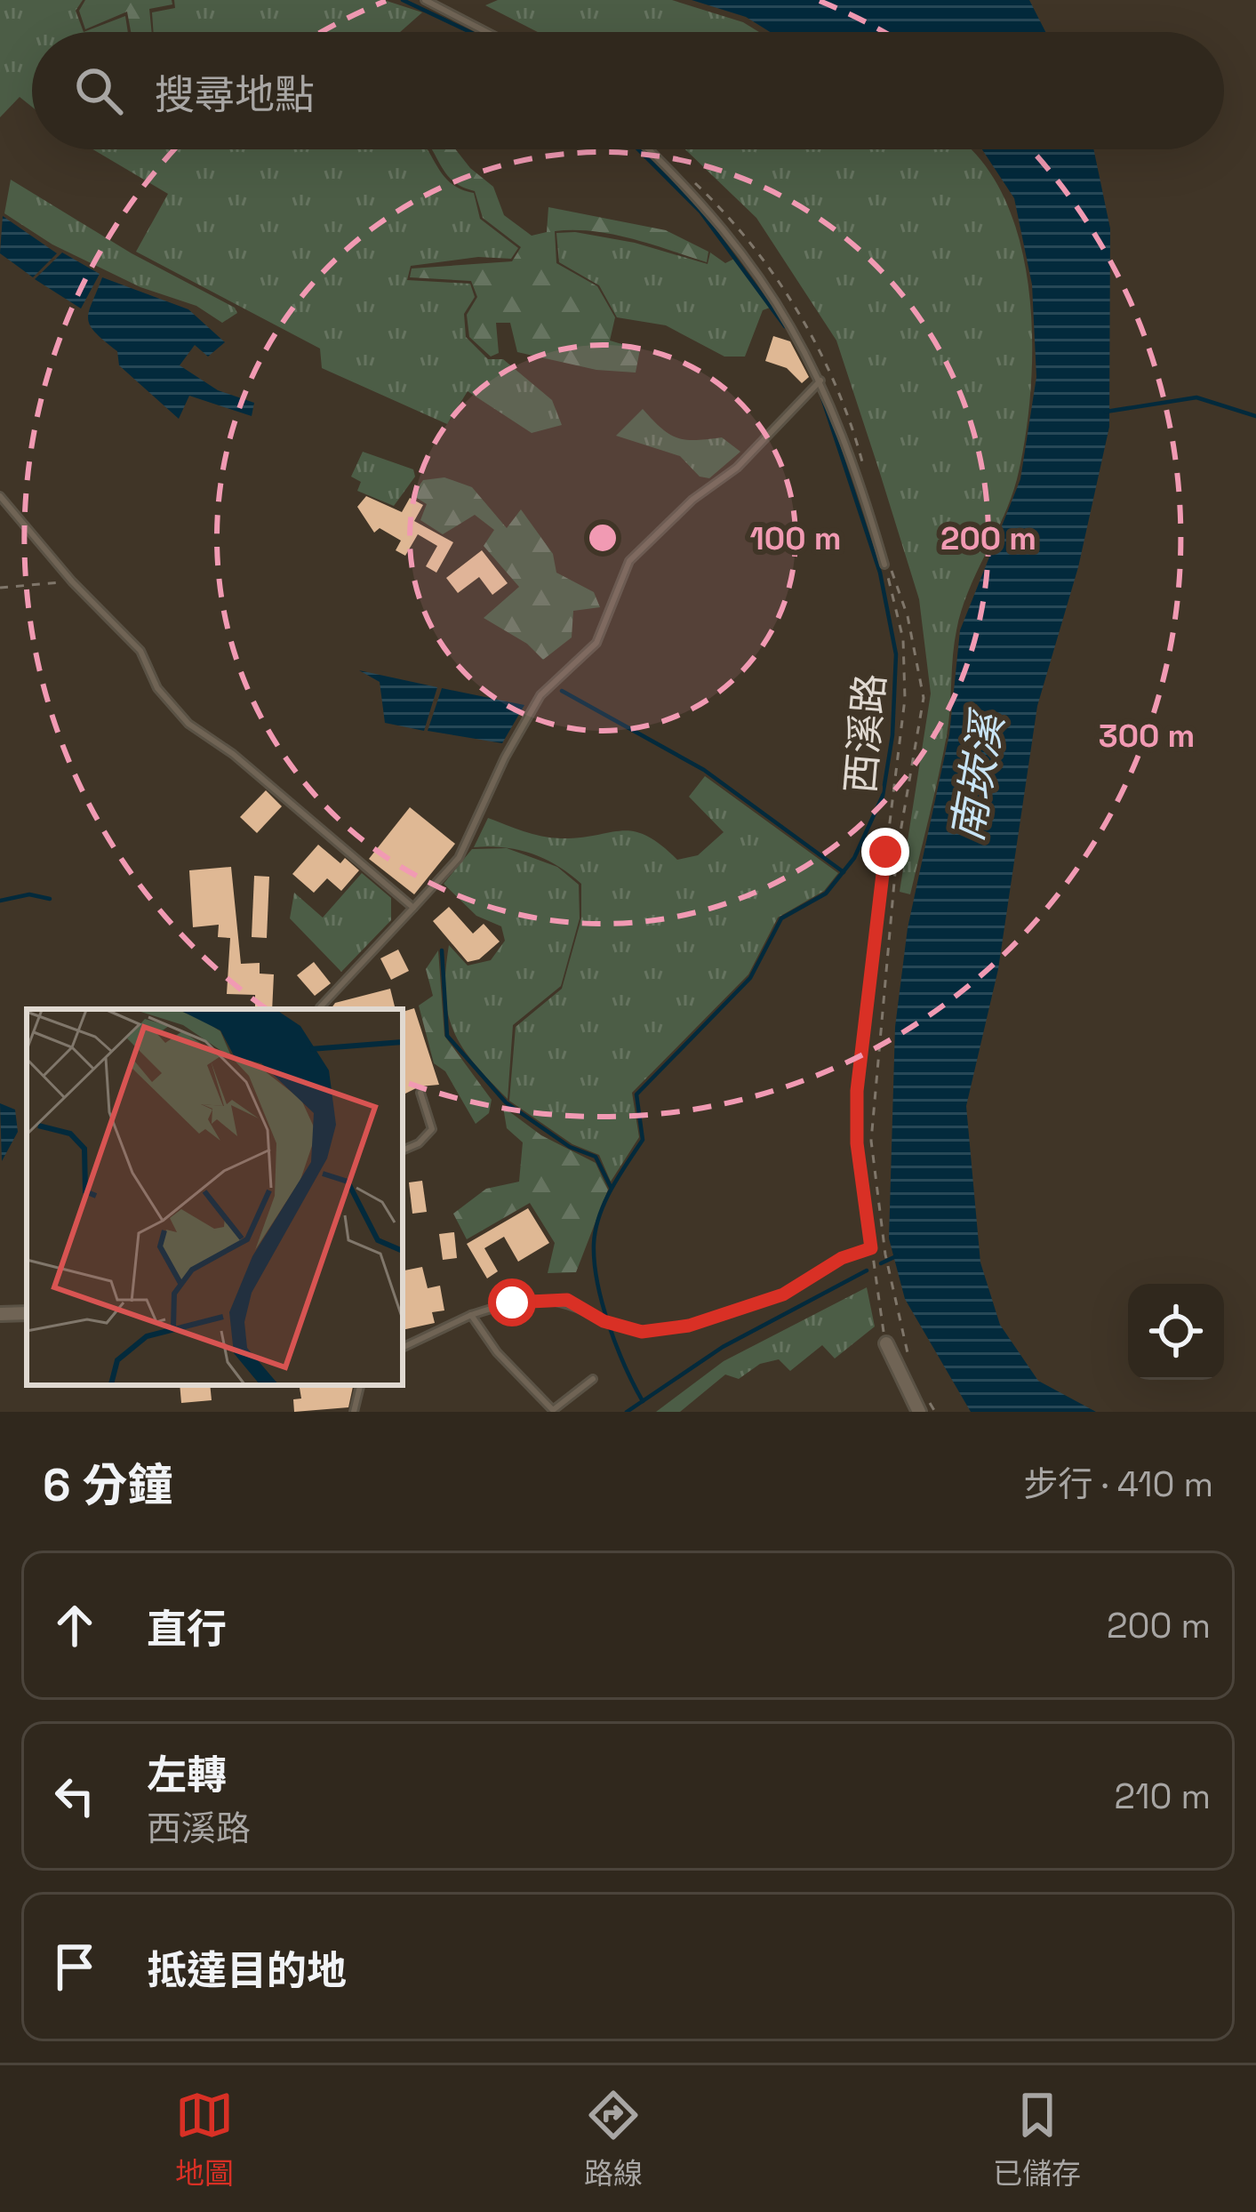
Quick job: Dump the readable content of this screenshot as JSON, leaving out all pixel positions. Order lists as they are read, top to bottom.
{
  "streets": {
    "path": ["西溪路"]
  },
  "water": ["南崁溪"],
  "page": {
    "search": "搜尋地點",
    "heading": ["6 分鐘", "步行 · 410 m"],
    "list": [
      ["直行", "200 m"],
      ["左轉", "西溪路", "210 m"],
      "抵達目的地"
    ],
    "nav": ["地圖", "路線", "已儲存"]
  },
  "rings": ["100 m", "200 m", "300 m"]
}
